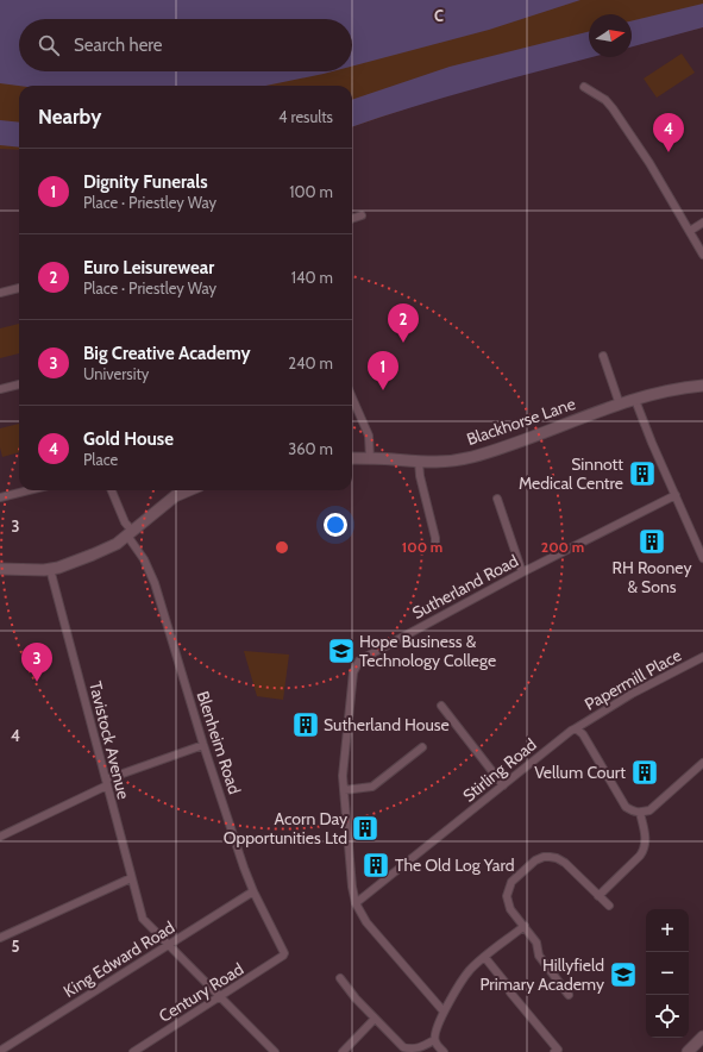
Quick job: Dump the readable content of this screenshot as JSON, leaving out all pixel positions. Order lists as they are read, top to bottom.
{
  "streets": {
    "main road": ["Blackhorse Lane"],
    "street": [
      "Sutherland Road",
      "Papermill Place",
      "Tavistock Avenue",
      "Blenheim Road",
      "Stirling Road",
      "King Edward Road",
      "Century Road"
    ]
  },
  "crossings": [
    ["Sutherland Road", "Stirling Road"],
    ["Papermill Place", "Stirling Road"],
    ["Tavistock Avenue", "King Edward Road"],
    ["Blenheim Road", "King Edward Road"],
    ["Blenheim Road", "Century Road"]
  ],
  "places": {
    "building": [
      "Sinnott Medical Centre",
      "RH Rooney & Sons",
      "Sutherland House",
      "Vellum Court",
      "Acorn Day Opportunities Ltd",
      "The Old Log Yard"
    ],
    "school or university": ["Hope Business & Technology College", "Hillyfield Primary Academy"]
  },
  "north": "right",
  "page": {
    "search": "Search here",
    "heading": ["Nearby", "4 results"],
    "pins": [
      "4",
      "2",
      "1",
      "3"
    ],
    "list": [
      {
        "mark": "1",
        "name": "Dignity Funerals",
        "note": "Place · Priestley Way",
        "value": "100 m"
      },
      {
        "mark": "2",
        "name": "Euro Leisurewear",
        "note": "Place · Priestley Way",
        "value": "140 m"
      },
      {
        "mark": "3",
        "name": "Big Creative Academy",
        "note": "University",
        "value": "240 m"
      },
      {
        "mark": "4",
        "name": "Gold House",
        "note": "Place",
        "value": "360 m"
      }
    ],
    "map_buttons": ["+", "−"]
  },
  "grid": {
    "columns": ["C"],
    "rows": ["3", "4", "5"]
  },
  "rings": ["100 m", "200 m"]
}
